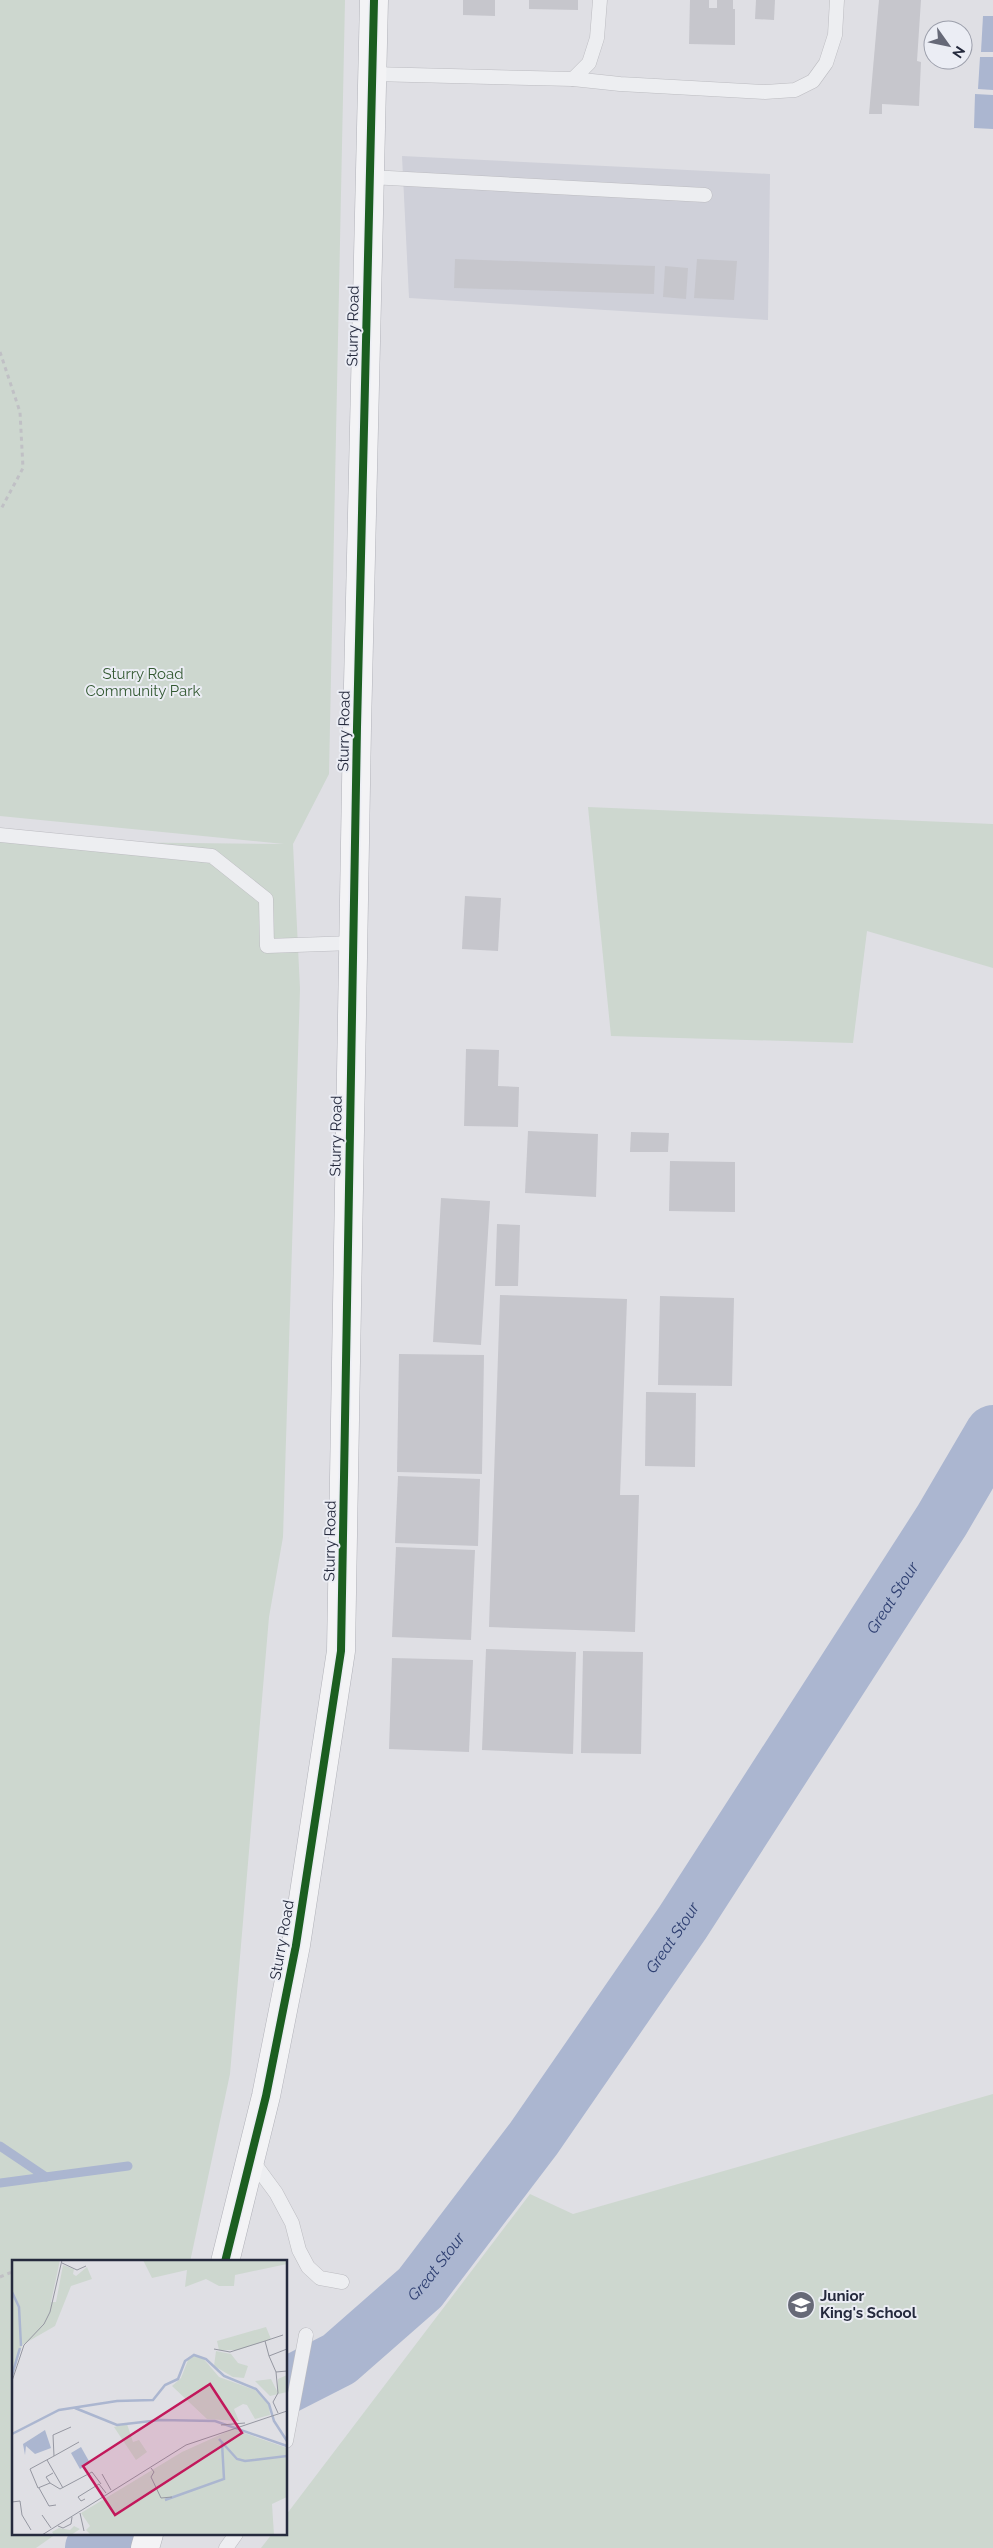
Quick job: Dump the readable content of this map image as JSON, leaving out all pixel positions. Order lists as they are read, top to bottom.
{
  "streets": {
    "highway": ["Sturry Road"]
  },
  "water": ["Great Stour"],
  "parks": ["Sturry Road Community Park"],
  "places": {
    "school or university": ["Junior King's School"]
  },
  "north": "bottom right"
}
